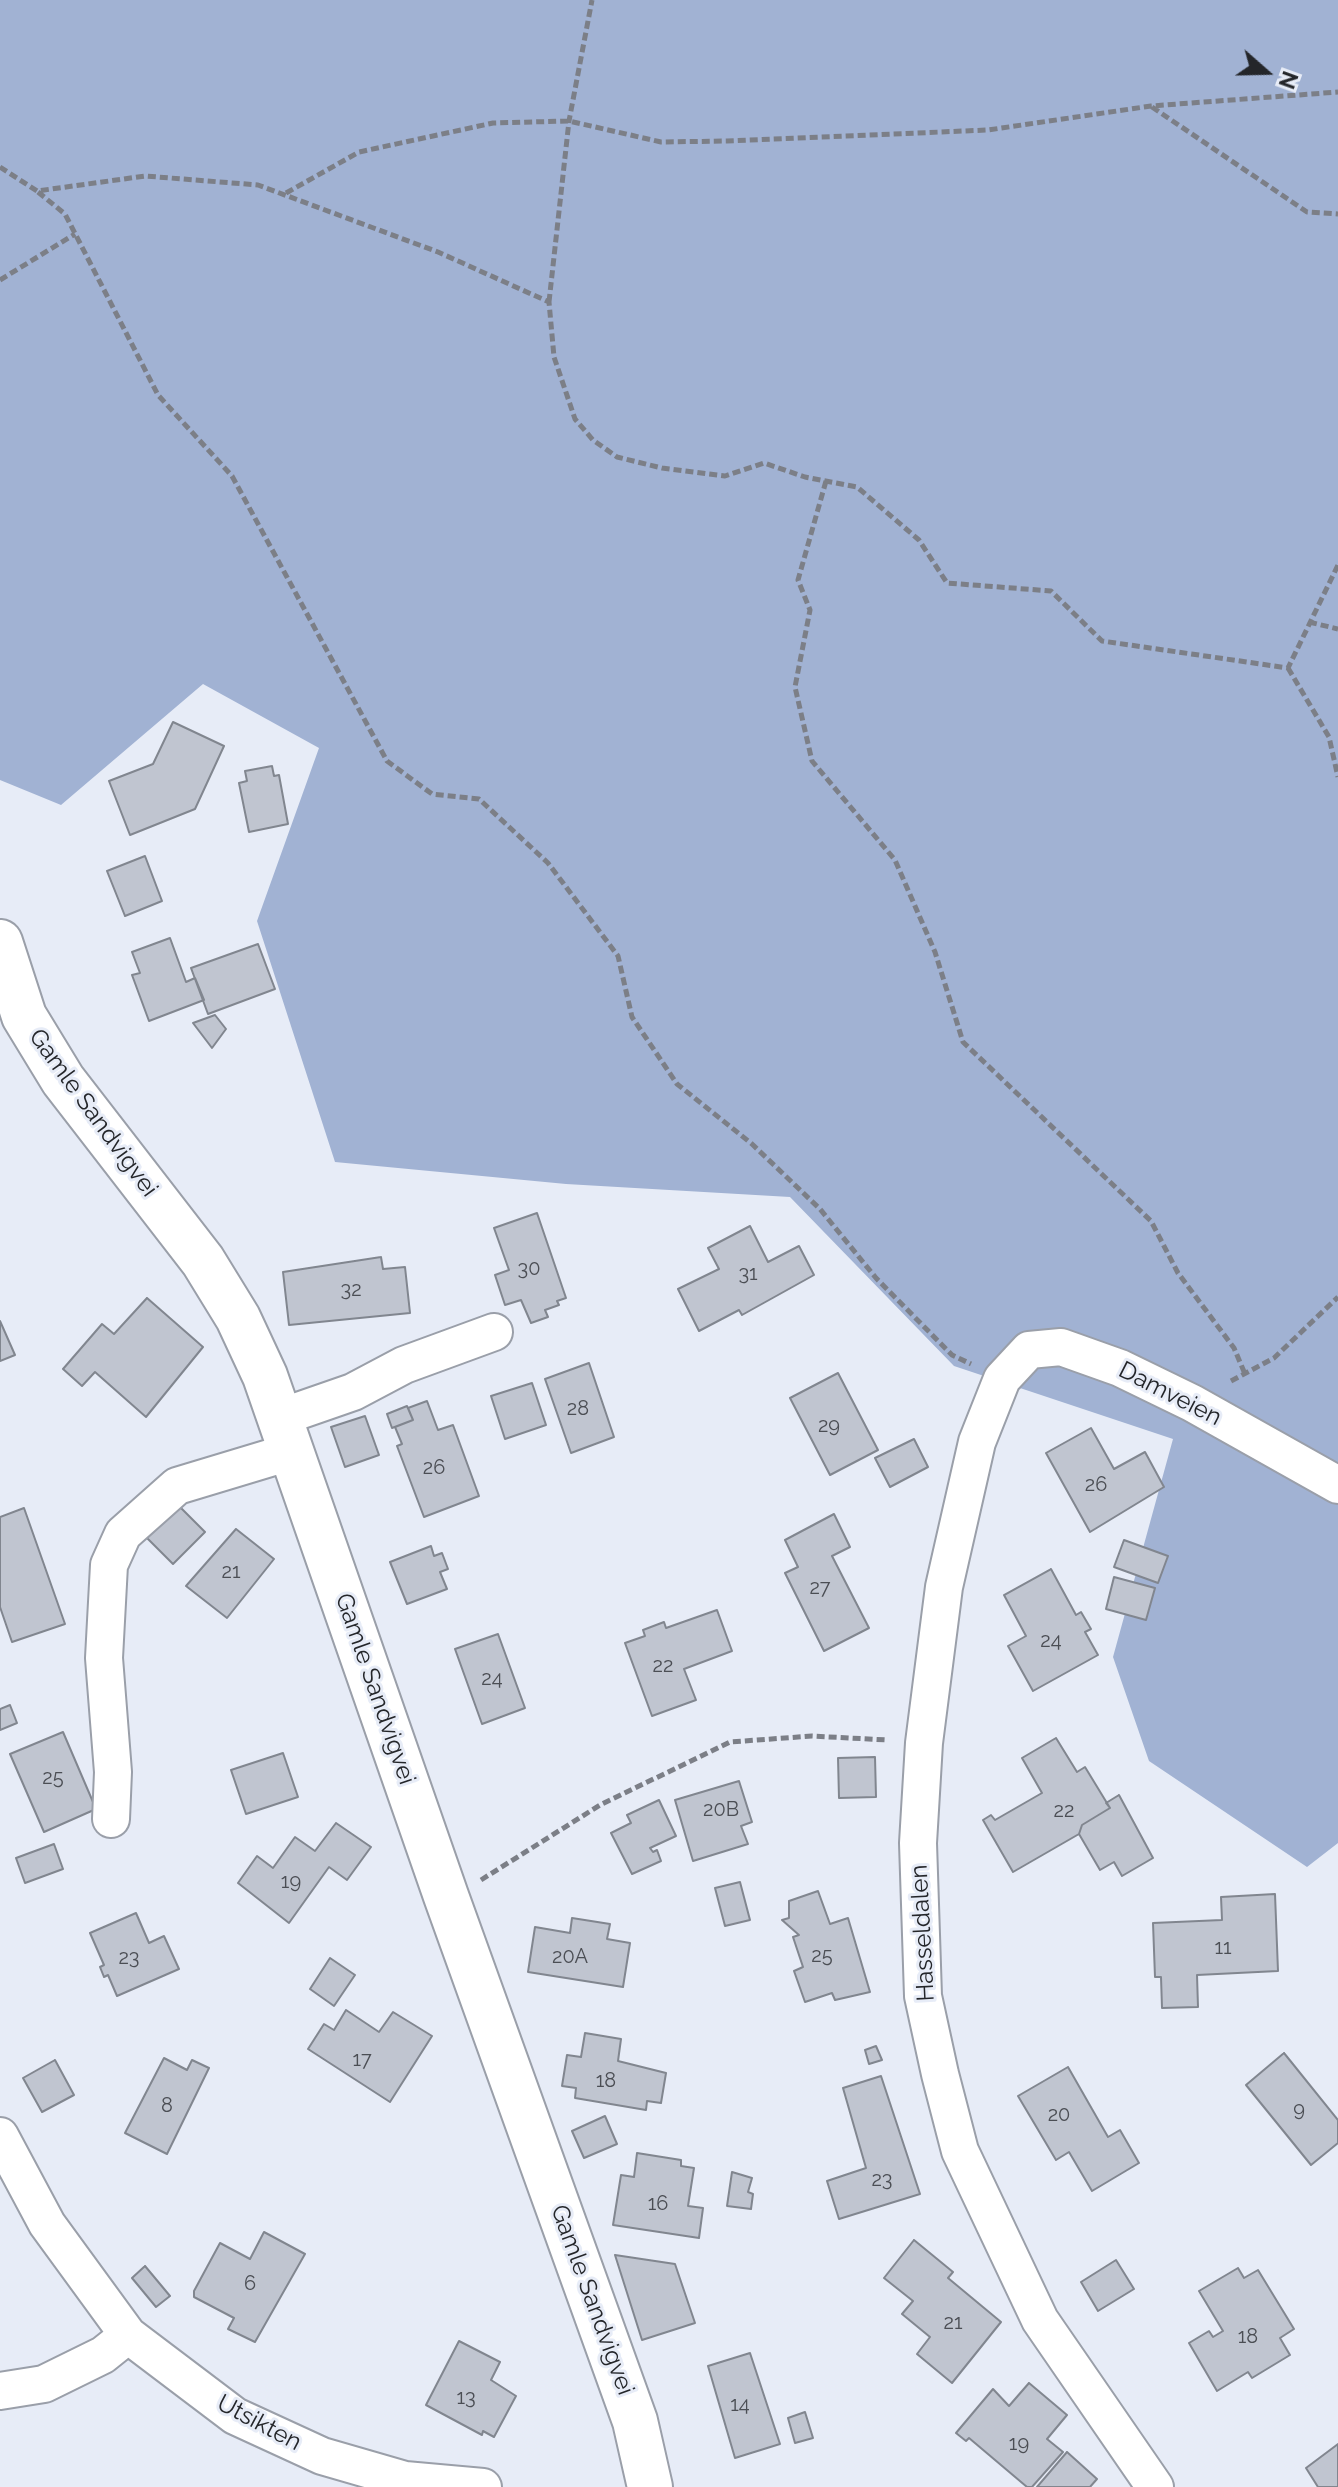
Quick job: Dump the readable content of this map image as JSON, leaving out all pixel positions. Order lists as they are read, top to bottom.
{
  "streets": {
    "street": [
      "Gamle Sandvigvei",
      "Damveien",
      "Hasseldalen",
      "Utsikten"
    ]
  },
  "crossings": [
    ["Damveien", "Hasseldalen"]
  ],
  "house_numbers": [
    "30",
    "31",
    "32",
    "28",
    "29",
    "26",
    "26",
    "21",
    "27",
    "24",
    "22",
    "24",
    "25",
    "20B",
    "22",
    "19",
    "11",
    "25",
    "20A",
    "23",
    "17",
    "18",
    "8",
    "9",
    "20",
    "23",
    "16",
    "6",
    "21",
    "18",
    "13",
    "14",
    "19"
  ],
  "north": "right"
}
